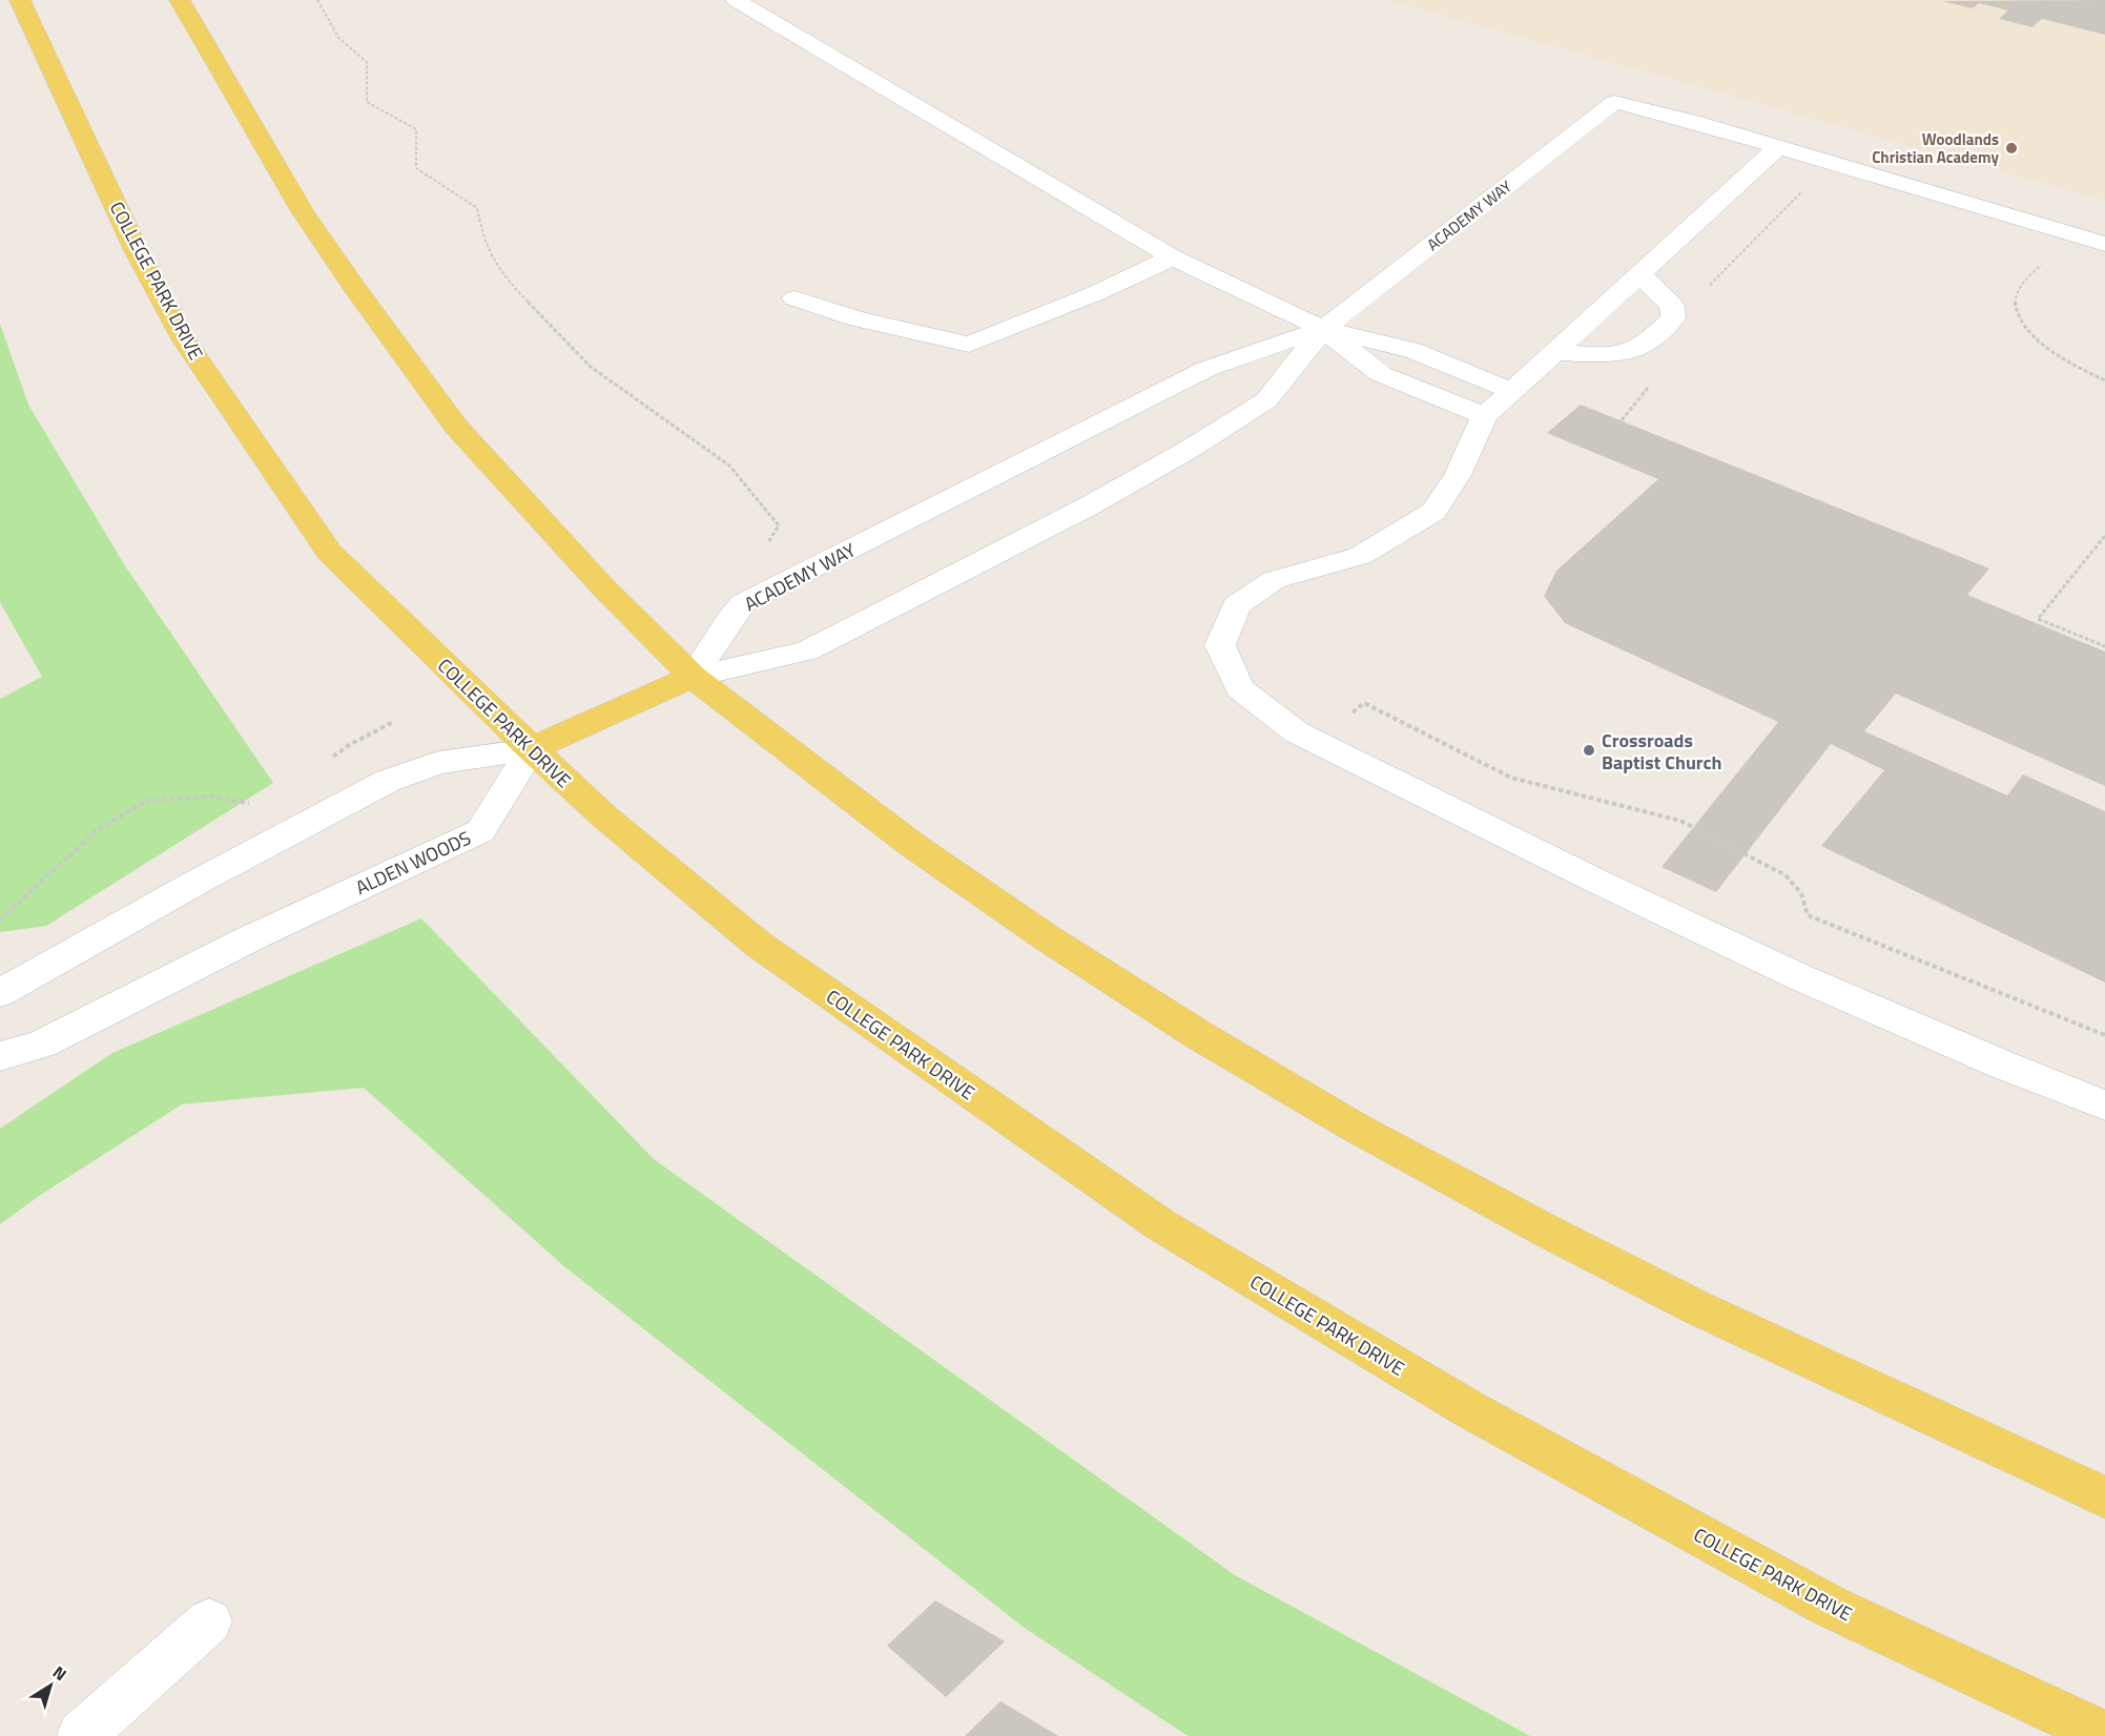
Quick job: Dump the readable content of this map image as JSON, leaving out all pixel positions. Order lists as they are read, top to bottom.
{
  "streets": {
    "main road": ["COLLEGE PARK DRIVE"],
    "street": ["ACADEMY WAY", "ALDEN WOODS"]
  },
  "crossings": [
    ["COLLEGE PARK DRIVE", "ALDEN WOODS"]
  ],
  "places": ["Woodlands Christian Academy", "Crossroads Baptist Church"],
  "north": "top right"
}
